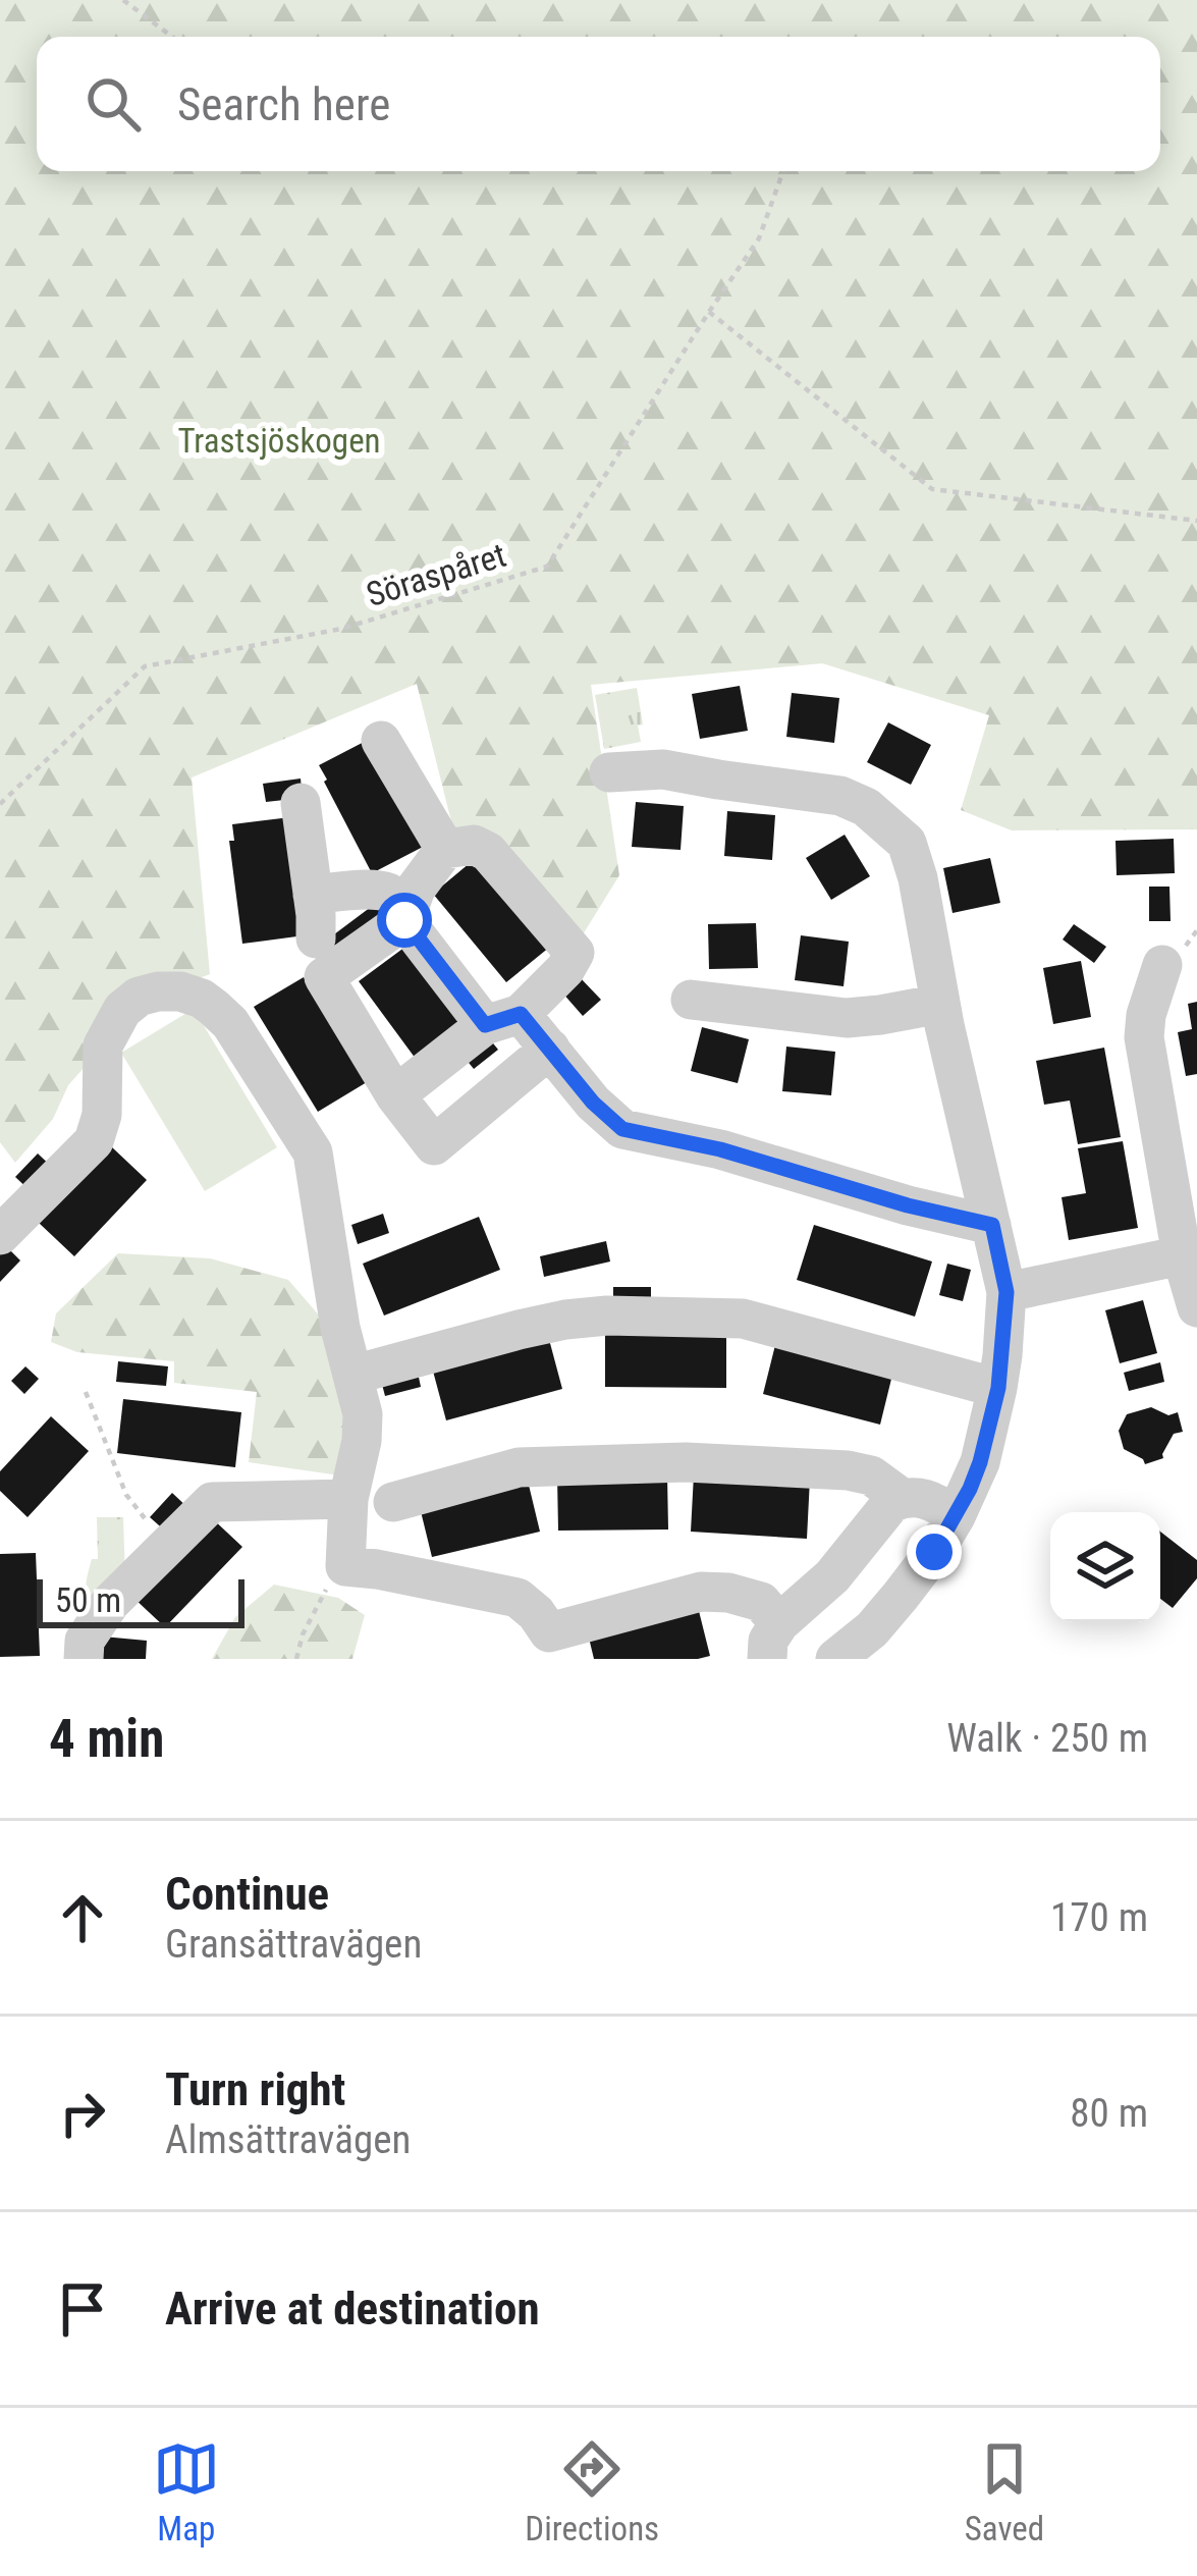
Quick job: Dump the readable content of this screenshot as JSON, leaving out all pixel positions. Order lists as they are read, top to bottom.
{
  "streets": {
    "path": ["Söraspåret"]
  },
  "parks": ["Trastsjöskogen"],
  "scale_bar": "50 m",
  "page": {
    "search": "Search here",
    "scale": "50 m",
    "heading": ["4 min", "Walk · 250 m"],
    "list": [
      ["Continue", "Gransättravägen", "170 m"],
      ["Turn right", "Almsättravägen", "80 m"],
      "Arrive at destination"
    ],
    "nav": ["Map", "Directions", "Saved"]
  }
}
